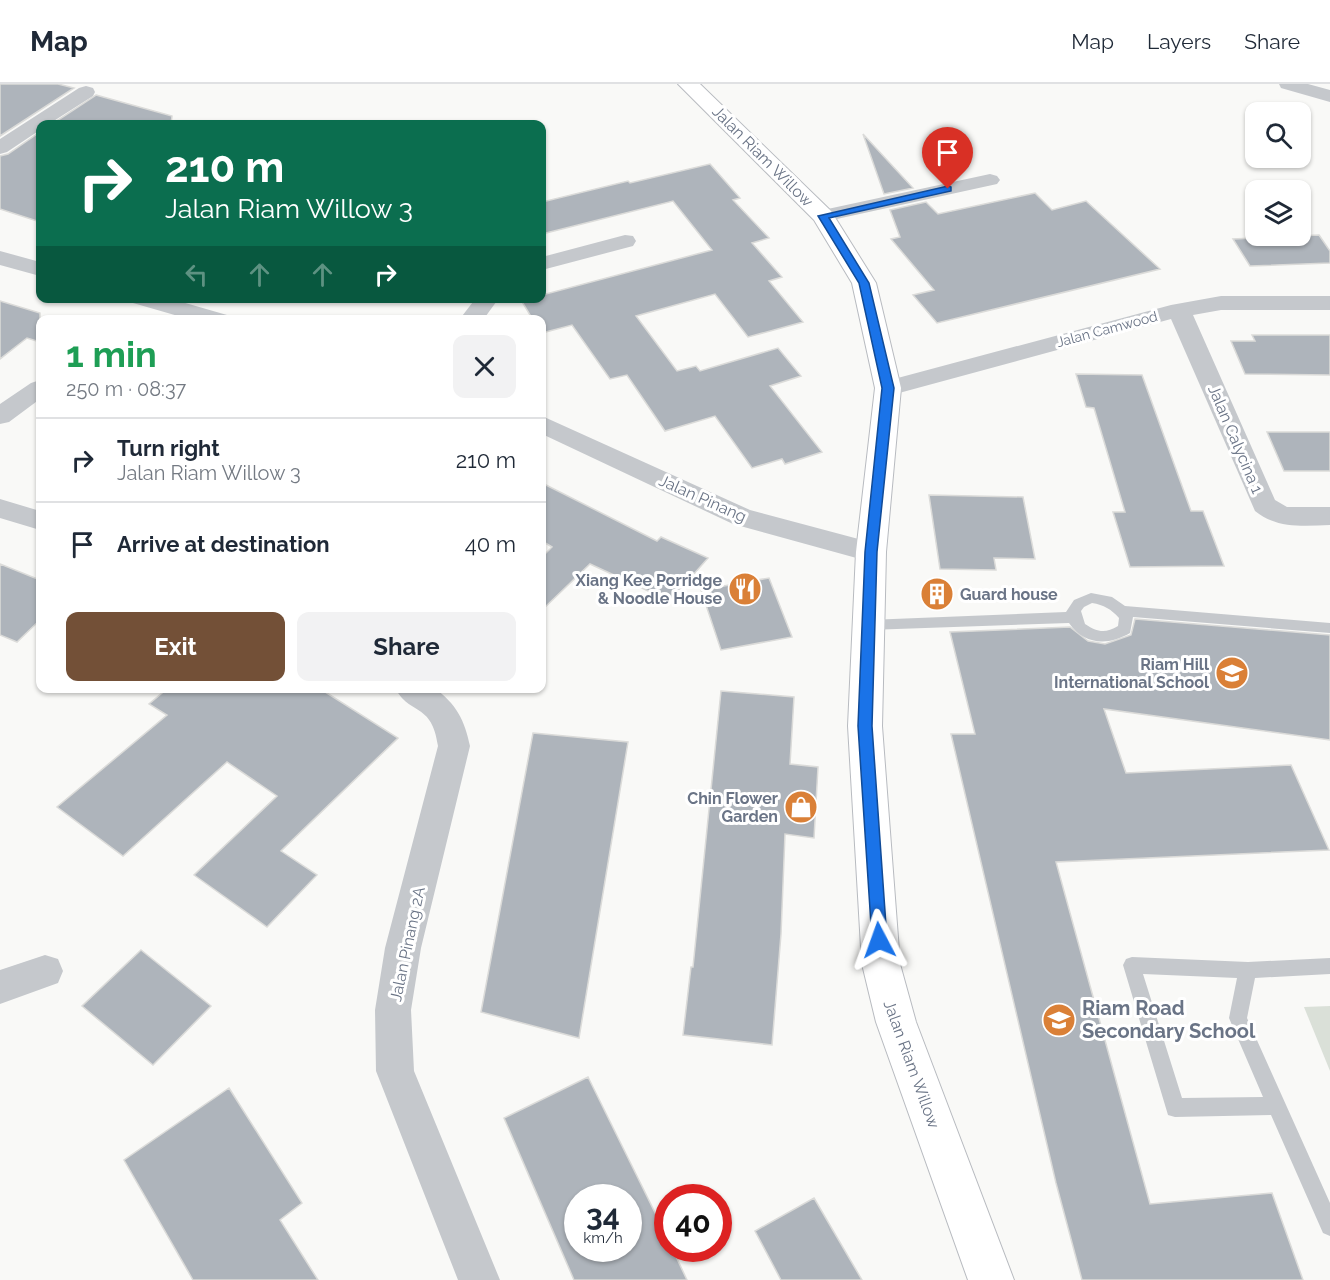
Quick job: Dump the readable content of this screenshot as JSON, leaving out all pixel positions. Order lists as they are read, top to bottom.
{
  "streets": {
    "street": [
      "Jalan Riam Willow",
      "Jalan Camwood",
      "Jalan Calycina 1",
      "Jalan Pinang",
      "Jalan Pinang 2A"
    ]
  },
  "crossings": [
    ["Jalan Riam Willow", "Jalan Camwood"],
    ["Jalan Riam Willow", "Jalan Pinang"],
    ["Jalan Camwood", "Jalan Calycina 1"]
  ],
  "places": {
    "restaurant": ["Xiang Kee Porridge & Noodle House"],
    "building": ["Guard house"],
    "school or university": ["Riam Hill International School", "Riam Road Secondary School"],
    "shop": ["Chin Flower Garden"]
  },
  "page": {
    "header": "Map",
    "nav": ["Map", "Layers", "Share"],
    "turn": ["210 m", "Jalan Riam Willow 3"],
    "heading": ["1 min", "250 m · 08:37"],
    "list": [
      {
        "name": "Turn right",
        "note": "Jalan Riam Willow 3",
        "value": "210 m"
      },
      {
        "name": "Arrive at destination",
        "value": "40 m"
      }
    ],
    "buttons": ["Exit", "Share"],
    "speed": "34 km/h",
    "limit": "40"
  }
}
